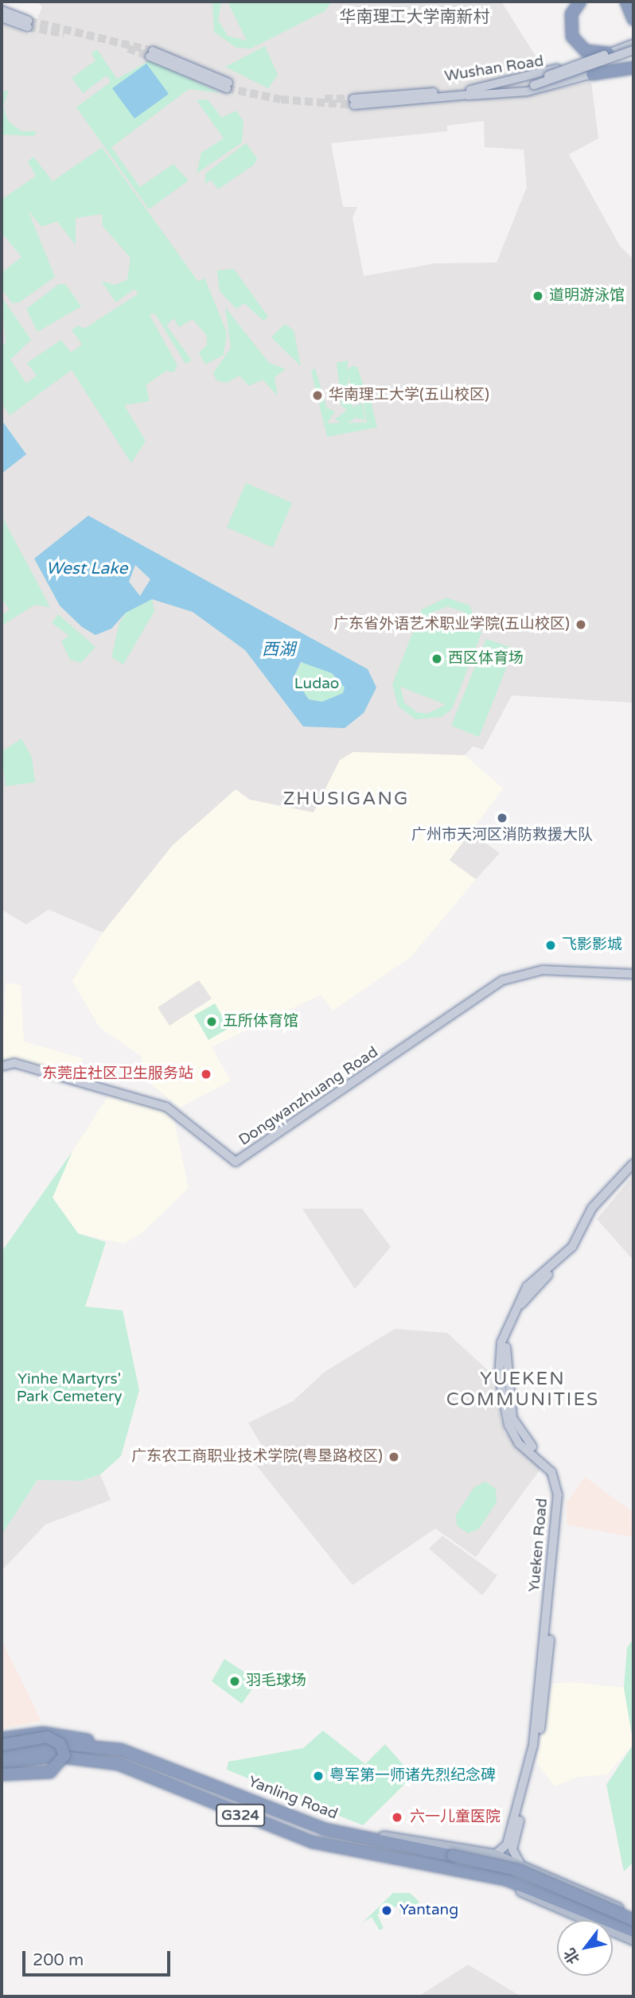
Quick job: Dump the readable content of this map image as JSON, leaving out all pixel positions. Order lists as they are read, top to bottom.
{
  "streets": {
    "highway": ["Yanling Road", "G324"],
    "main road": ["Wushan Road", "Dongwanzhuang Road", "Yueken Road"]
  },
  "crossings": [
    ["Yueken Road", "Yanling Road"]
  ],
  "districts": ["华南理工大学南新村", "ZHUSIGANG", "YUEKEN COMMUNITIES"],
  "water": ["West Lake", "西湖"],
  "parks": ["Ludao", "Yinhe Martyrs' Park Cemetery"],
  "places": [
    "道明游泳馆",
    "华南理工大学(五山校区)",
    "广东省外语艺术职业学院(五山校区)",
    "西区体育场",
    "广州市天河区消防救援大队",
    "飞影影城",
    "五所体育馆",
    "东莞庄社区卫生服务站",
    "广东农工商职业技术学院(粤垦路校区)",
    "羽毛球场",
    "粤军第一师诸先烈纪念碑",
    "六一儿童医院",
    "Yantang"
  ],
  "scale_bar": "200 m",
  "north": "bottom left"
}
